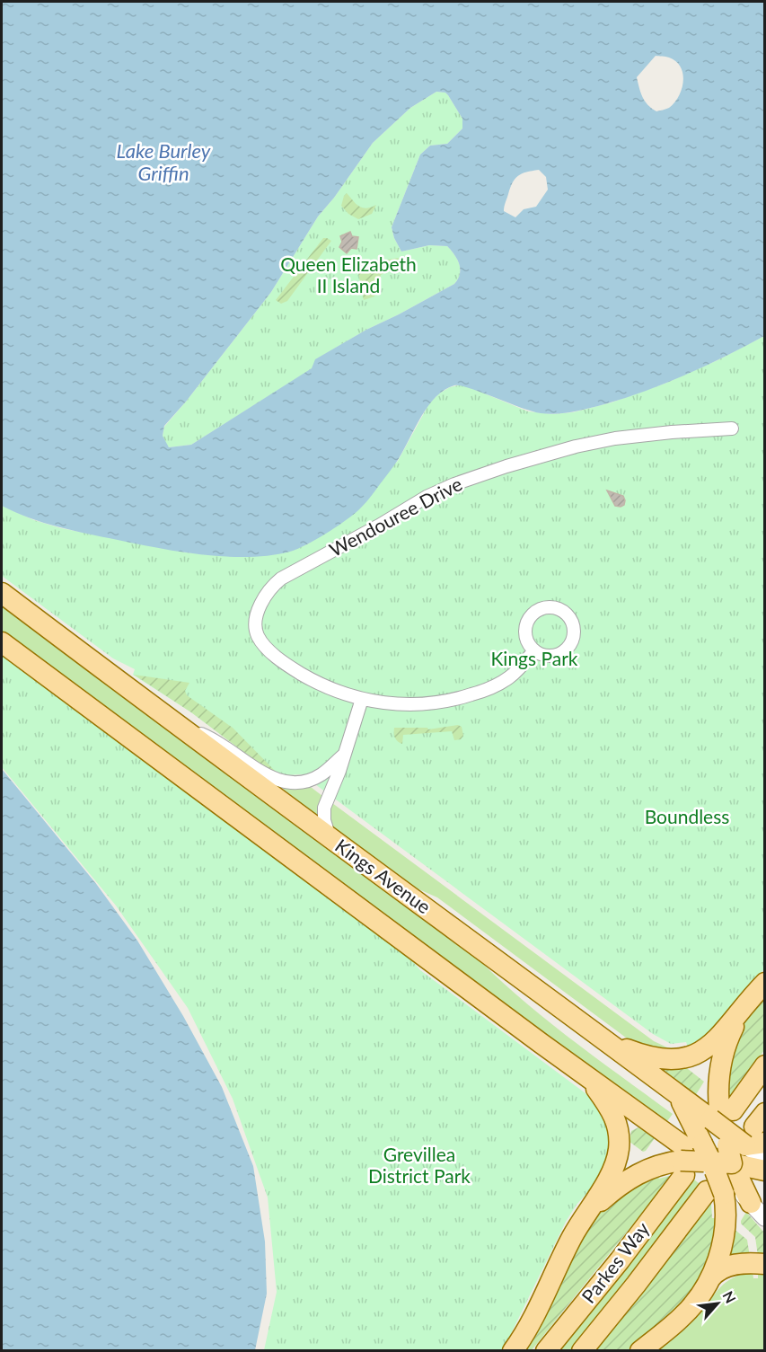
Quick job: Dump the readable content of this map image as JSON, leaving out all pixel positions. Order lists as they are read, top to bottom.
{
  "streets": {
    "main road": ["Kings Avenue", "Parkes Way"],
    "street": ["Wendouree Drive"]
  },
  "crossings": [
    ["Kings Avenue", "Parkes Way"]
  ],
  "water": ["Lake Burley Griffin"],
  "parks": [
    "Queen Elizabeth II Island",
    "Kings Park",
    "Boundless",
    "Grevillea District Park"
  ],
  "north": "top right"
}
